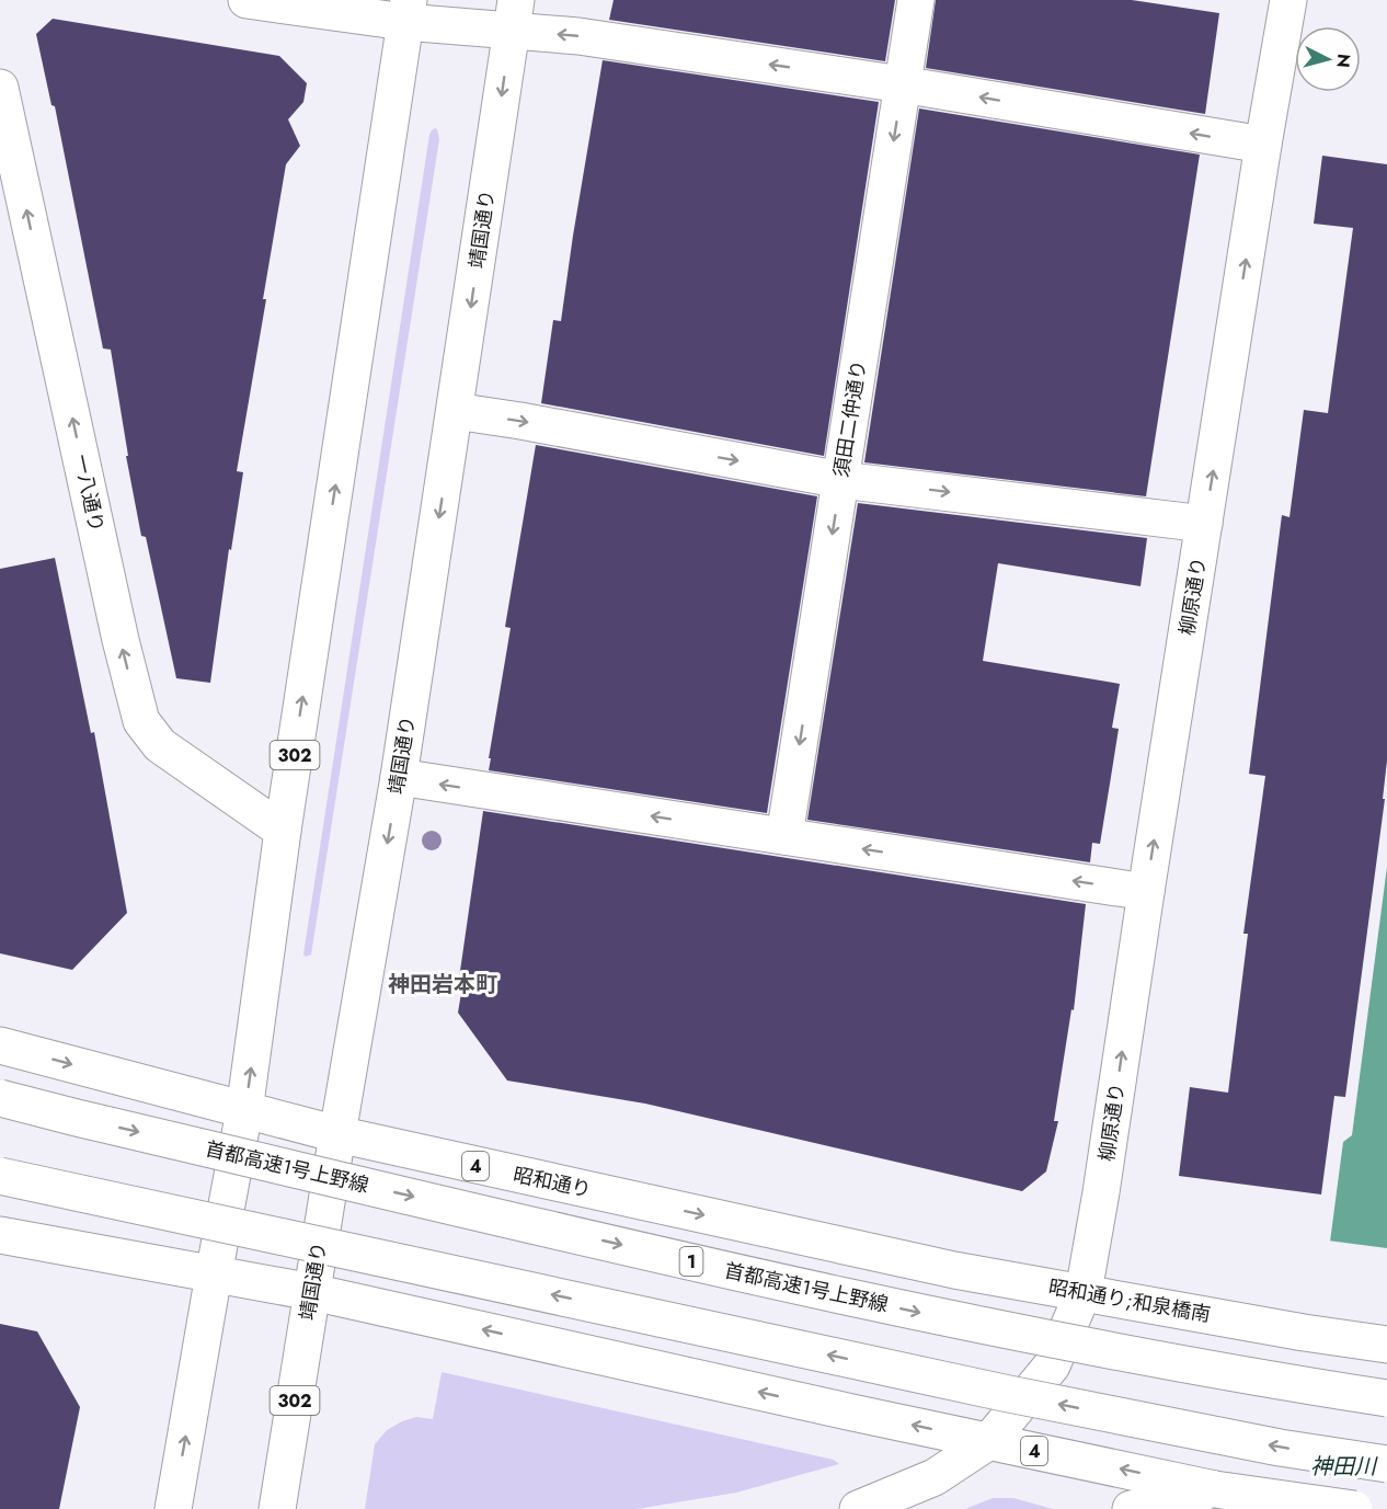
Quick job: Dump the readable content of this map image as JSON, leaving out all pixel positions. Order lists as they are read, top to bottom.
{
  "streets": {
    "main road": [
      "靖国通り",
      "須田二仲通り",
      "一八通り",
      "柳原通り",
      "302",
      "4",
      "首都高速1号上野線",
      "昭和通り",
      "1",
      "昭和通り;和泉橋南"
    ]
  },
  "crossings": [
    ["靖国通り", "4"],
    ["靖国通り", "昭和通り"],
    ["一八通り", "302"],
    ["柳原通り", "4"],
    ["柳原通り", "昭和通り;和泉橋南"],
    ["302", "4"],
    ["302", "昭和通り"],
    ["昭和通り", "昭和通り;和泉橋南"]
  ],
  "one_way": ["須田二仲通り", "一八通り", "柳原通り"],
  "districts": ["神田岩本町"],
  "water": ["神田川"],
  "north": "right"
}
